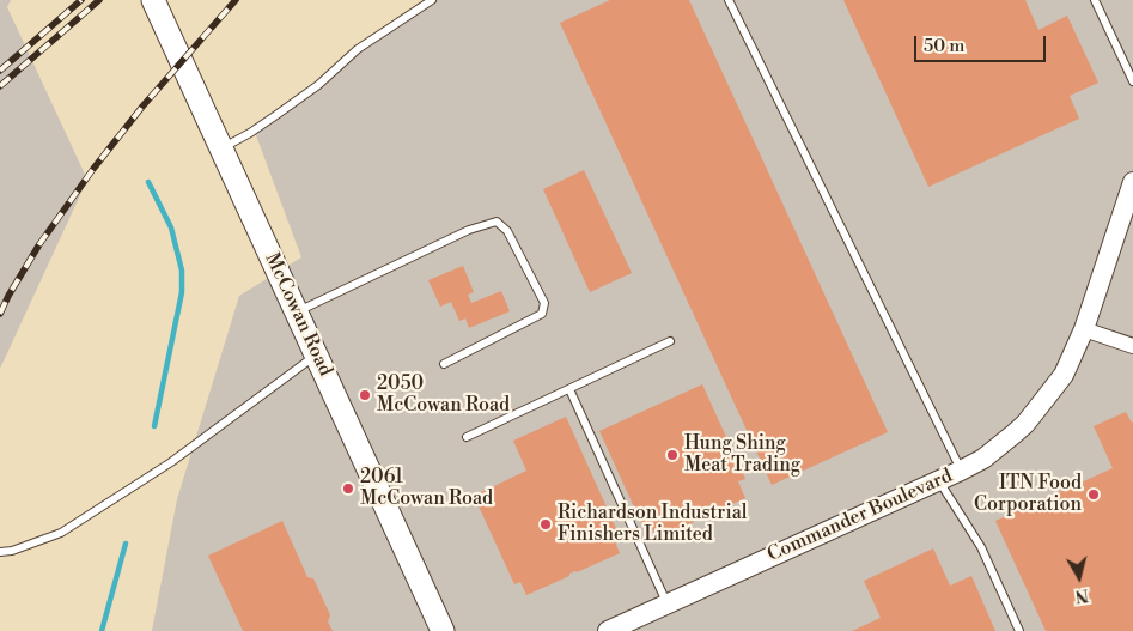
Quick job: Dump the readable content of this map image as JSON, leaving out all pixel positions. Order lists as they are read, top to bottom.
{
  "streets": {
    "main road": ["McCowan Road"],
    "street": ["Commander Boulevard"]
  },
  "places": [
    "2050 McCowan Road",
    "Hung Shing Meat Trading",
    "2061 McCowan Road",
    "ITN Food Corporation",
    "Richardson Industrial Finishers Limited"
  ],
  "scale_bar": "50 m",
  "north": "bottom"
}
